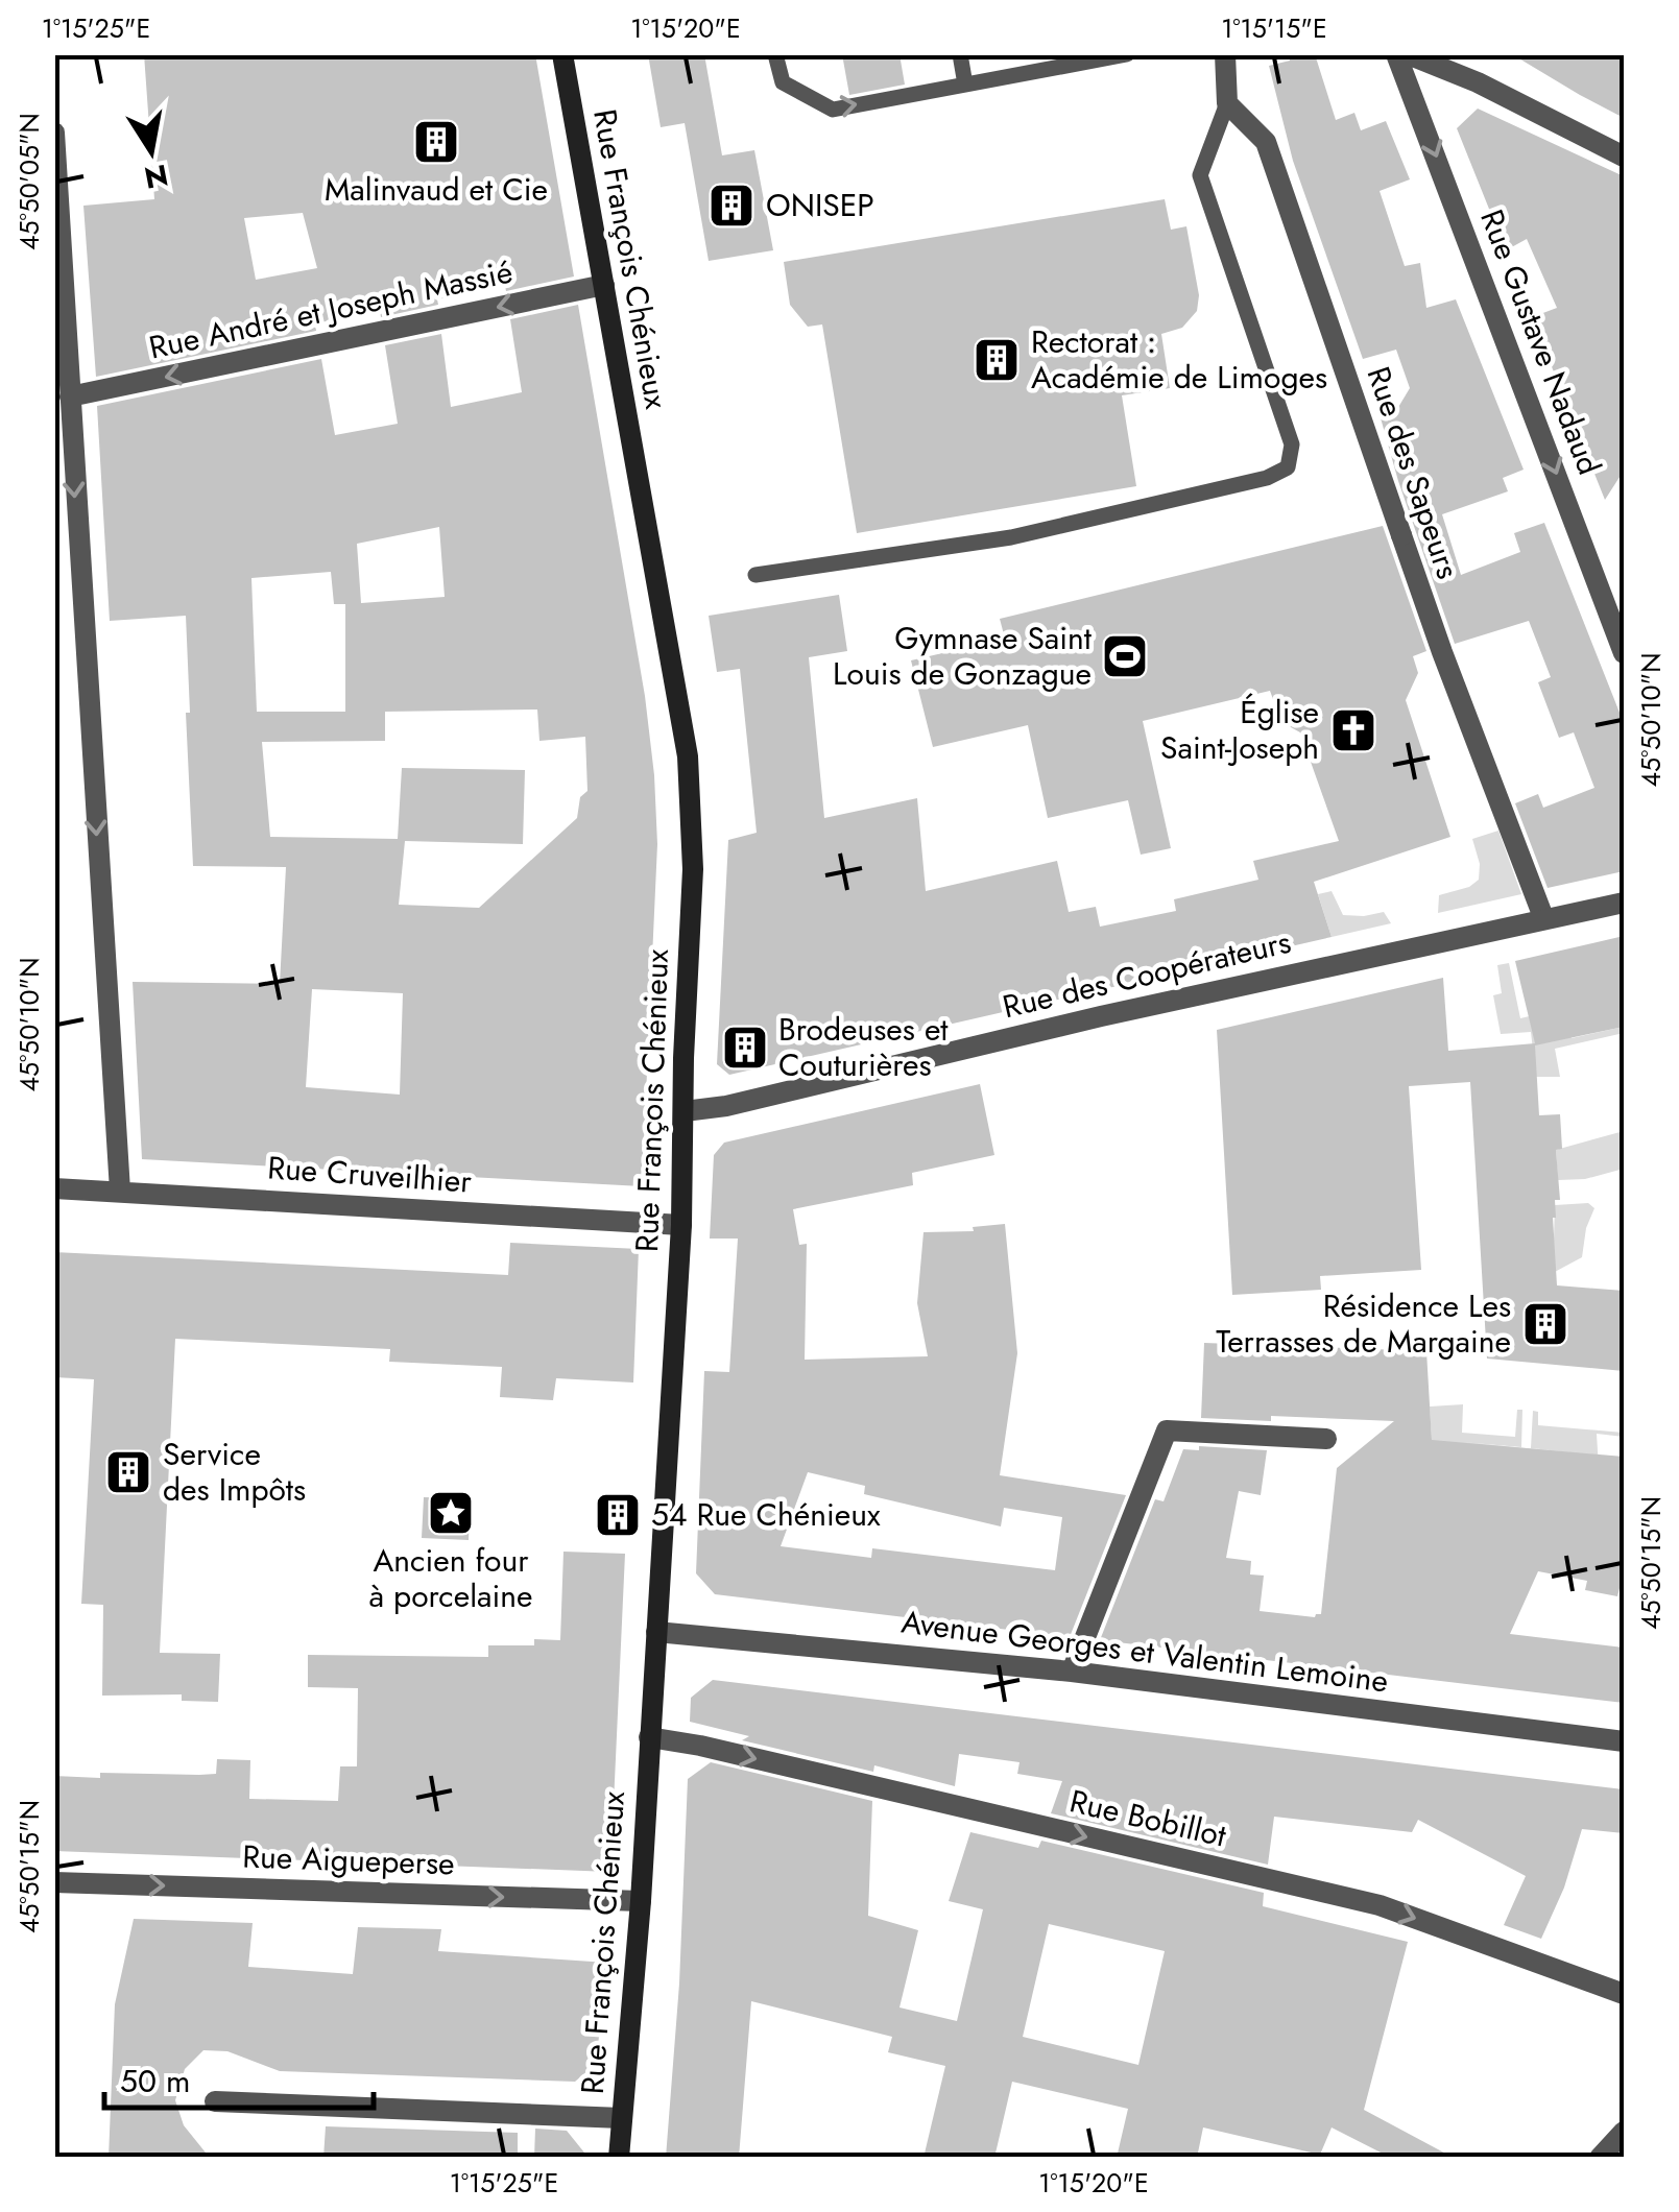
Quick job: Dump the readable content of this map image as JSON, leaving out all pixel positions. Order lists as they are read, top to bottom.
{
  "streets": {
    "main road": ["Rue François Chénieux"],
    "street": [
      "Rue André et Joseph Massié",
      "Rue Gustave Nadaud",
      "Rue des Sapeurs",
      "Rue des Coopérateurs",
      "Rue Cruveilhier",
      "Avenue Georges et Valentin Lemoine",
      "Rue Bobillot",
      "Rue Aigueperse"
    ]
  },
  "crossings": [
    ["Rue François Chénieux", "Rue André et Joseph Massié"],
    ["Rue François Chénieux", "Rue des Coopérateurs"],
    ["Rue François Chénieux", "Rue Cruveilhier"],
    ["Rue François Chénieux", "Avenue Georges et Valentin Lemoine"],
    ["Rue François Chénieux", "Rue Bobillot"],
    ["Rue François Chénieux", "Rue Aigueperse"],
    ["Rue des Sapeurs", "Rue des Coopérateurs"]
  ],
  "one_way": [
    "Rue André et Joseph Massié",
    "Rue Gustave Nadaud",
    "Rue Bobillot",
    "Rue Aigueperse"
  ],
  "places": {
    "building": [
      "Malinvaud et Cie",
      "ONISEP",
      "Rectorat : Académie de Limoges",
      "Brodeuses et Couturières",
      "Résidence Les Terrasses de Margaine",
      "Service des Impôts",
      "54 Rue Chénieux"
    ],
    "sports": ["Gymnase Saint Louis de Gonzague"],
    "church": ["Église Saint-Joseph"],
    "place": ["Ancien four à porcelaine"]
  },
  "scale_bar": "50 m",
  "north": "bottom",
  "coordinates": [
    "1°15'25\"E",
    "1°15'20\"E",
    "1°15'15\"E",
    "45°50'05\"N",
    "45°50'10\"N",
    "45°50'15\"N"
  ]
}
